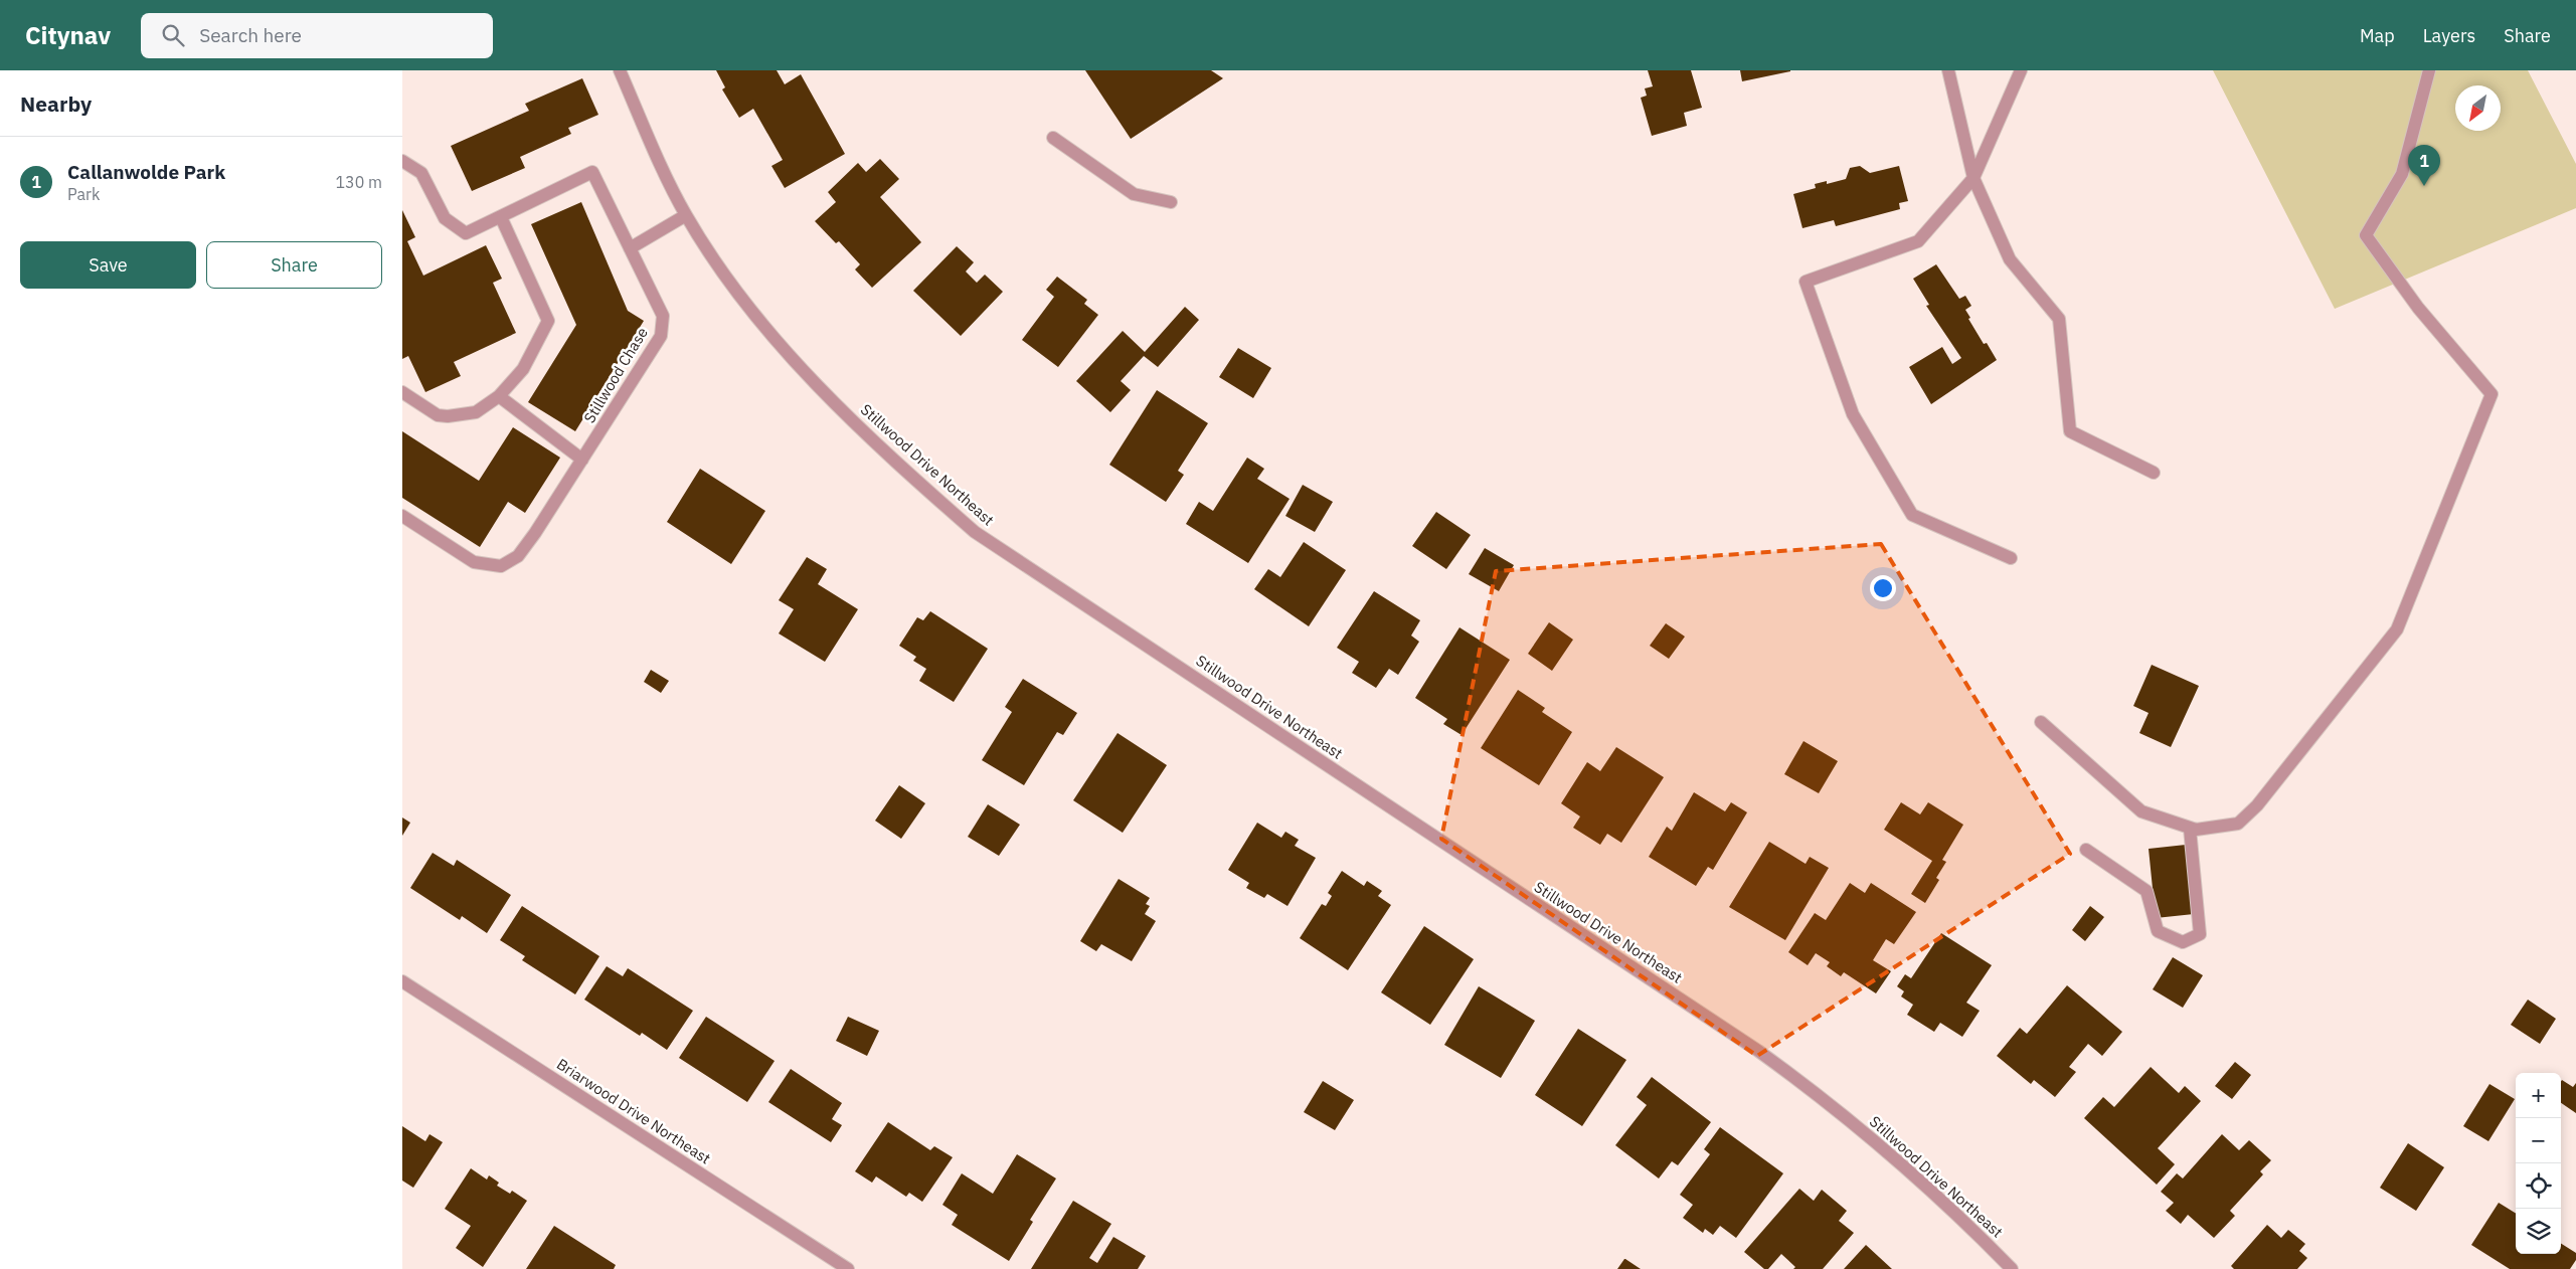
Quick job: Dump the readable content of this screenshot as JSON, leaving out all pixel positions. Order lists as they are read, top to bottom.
{
  "streets": {
    "street": ["Stillwood Chase", "Stillwood Drive Northeast", "Briarwood Drive Northeast"]
  },
  "north": "bottom left",
  "page": {
    "header": "Citynav",
    "search": "Search here",
    "nav": ["Map", "Layers", "Share"],
    "heading": "Nearby",
    "list": [
      {
        "mark": "1",
        "name": "Callanwolde Park",
        "note": "Park",
        "value": "130 m"
      }
    ],
    "pins": "1",
    "buttons": ["Save", "Share"],
    "map_buttons": ["+", "−"]
  }
}
